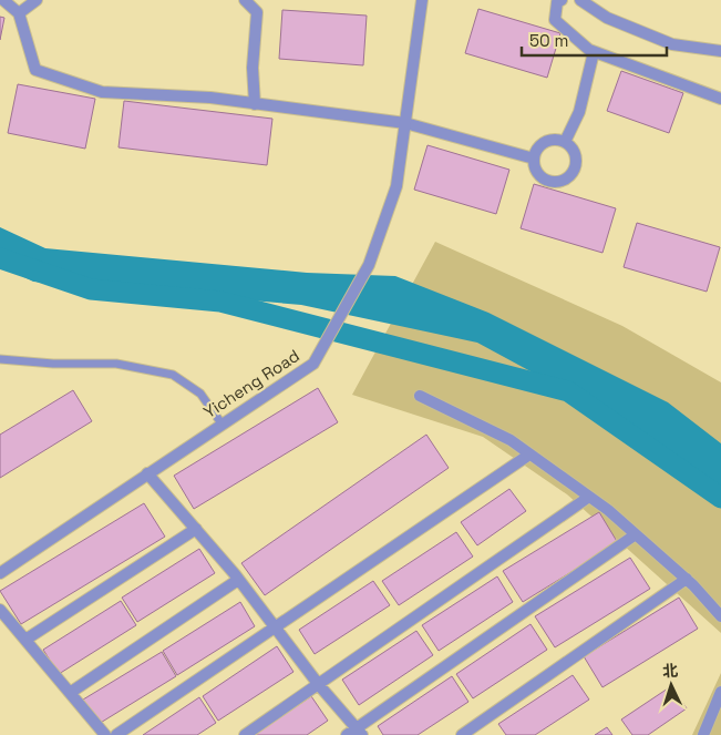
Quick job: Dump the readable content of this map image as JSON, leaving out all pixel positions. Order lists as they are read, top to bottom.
{
  "streets": {
    "street": ["Yicheng Road"]
  },
  "scale_bar": "50 m",
  "north": "top"
}
